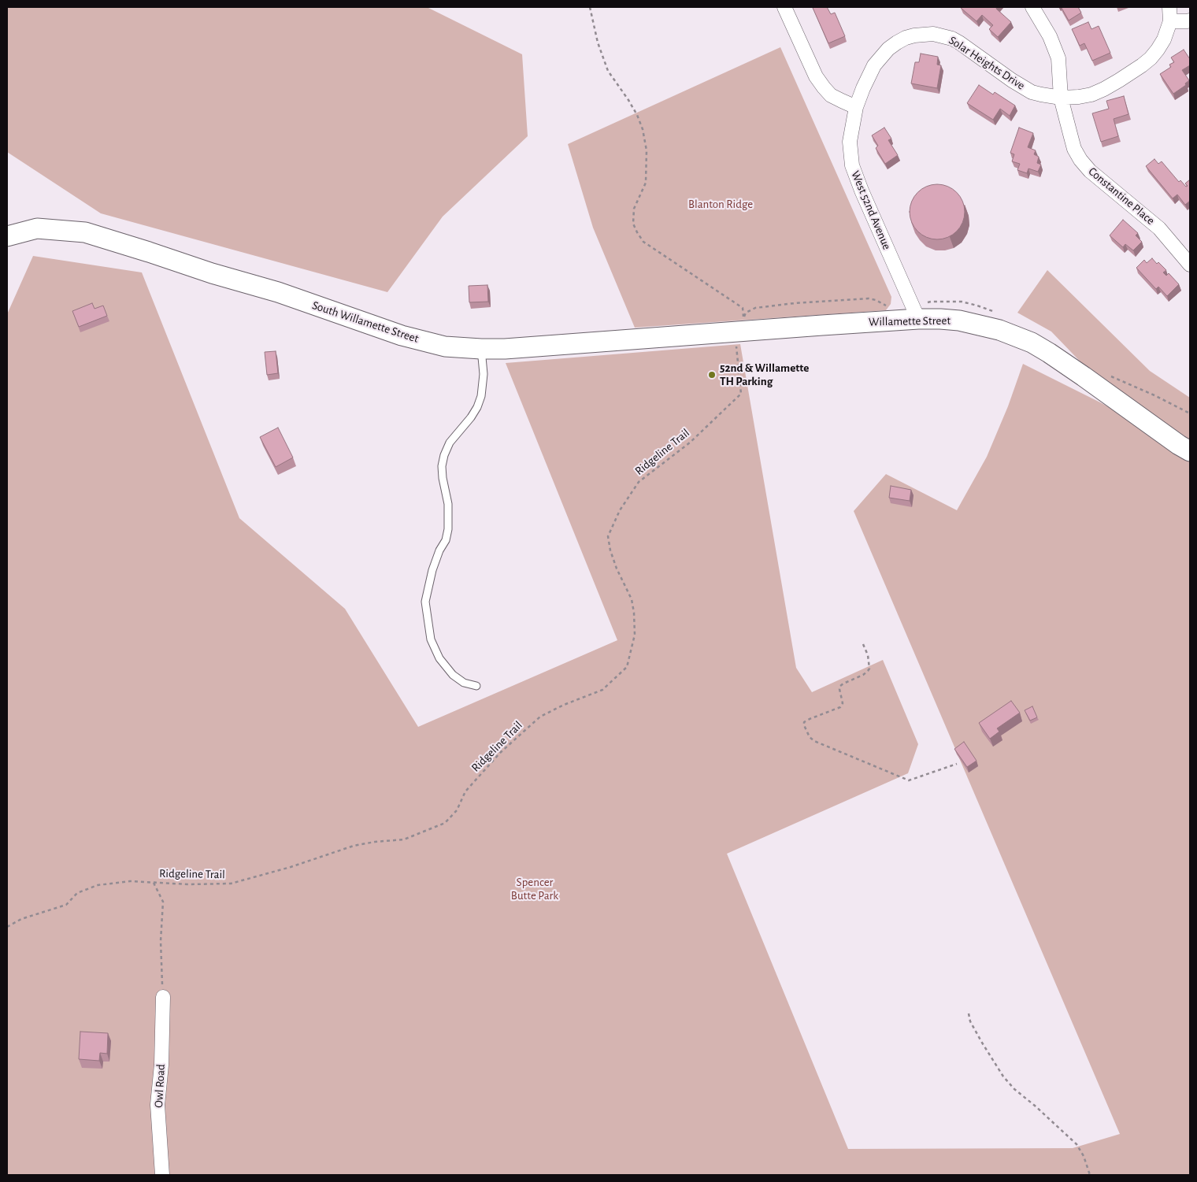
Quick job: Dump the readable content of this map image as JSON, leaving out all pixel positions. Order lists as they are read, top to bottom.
{
  "streets": {
    "main road": ["Willamette Street", "South Willamette Street"],
    "street": [
      "Solar Heights Drive",
      "Constantine Place",
      "West 52nd Avenue",
      "Owl Road"
    ],
    "path": ["Ridgeline Trail"]
  },
  "crossings": [
    ["Solar Heights Drive", "Constantine Place"],
    ["Solar Heights Drive", "West 52nd Avenue"],
    ["West 52nd Avenue", "Willamette Street"],
    ["Willamette Street", "South Willamette Street"],
    ["Willamette Street", "Ridgeline Trail"],
    ["South Willamette Street", "Ridgeline Trail"]
  ],
  "parks": ["Blanton Ridge", "Spencer Butte Park"],
  "places": ["52nd & Willamette TH Parking"]
}
